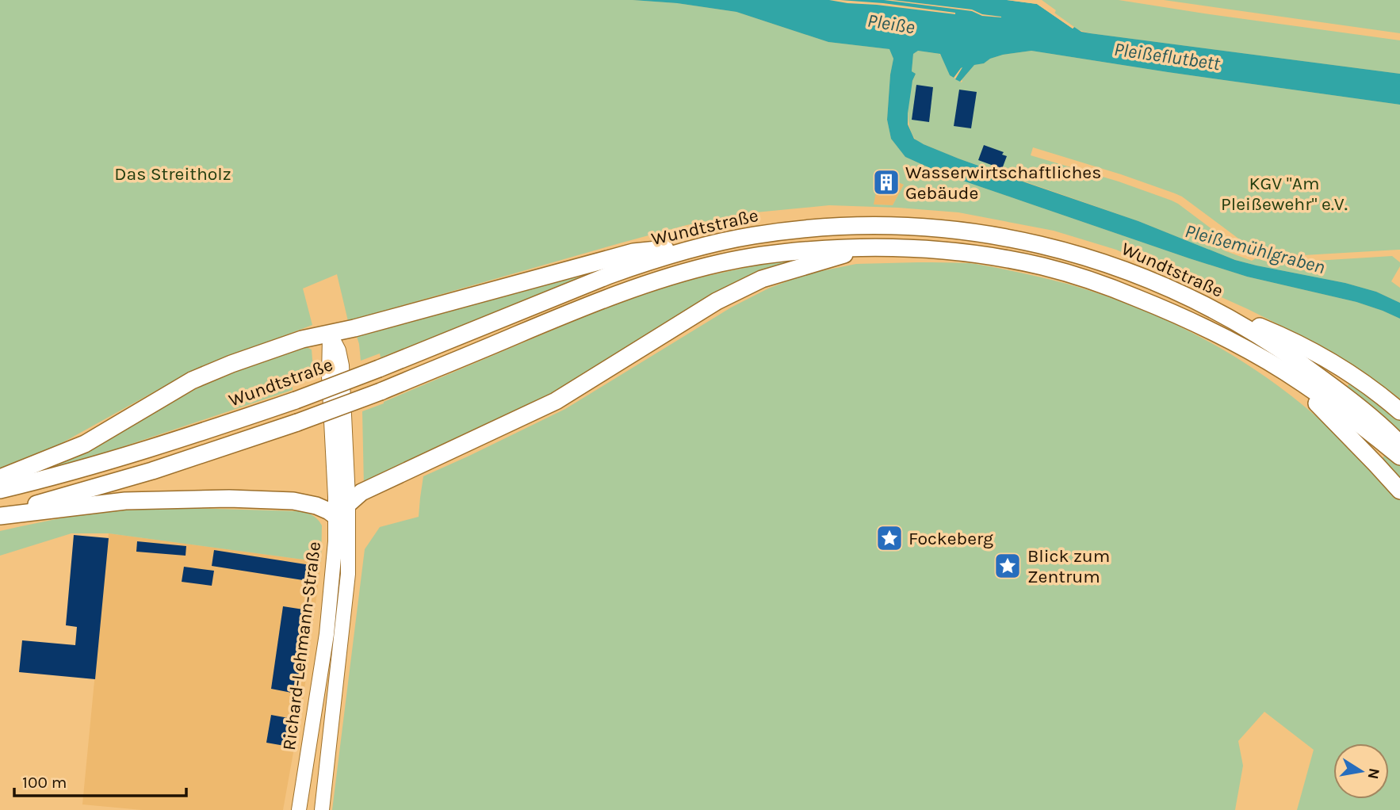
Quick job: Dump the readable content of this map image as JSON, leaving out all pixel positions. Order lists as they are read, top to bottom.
{
  "streets": {
    "highway": ["Wundtstraße"],
    "main road": ["Richard-Lehmann-Straße"]
  },
  "water": ["Pleiße", "Pleißeflutbett", "Pleißemühlgraben"],
  "parks": ["Das Streitholz", "KGV \"Am Pleißewehr\" e.V."],
  "places": {
    "building": ["Wasserwirtschaftliches Gebäude"],
    "place": ["Fockeberg", "Blick zum Zentrum"]
  },
  "scale_bar": "100 m",
  "north": "right"
}
